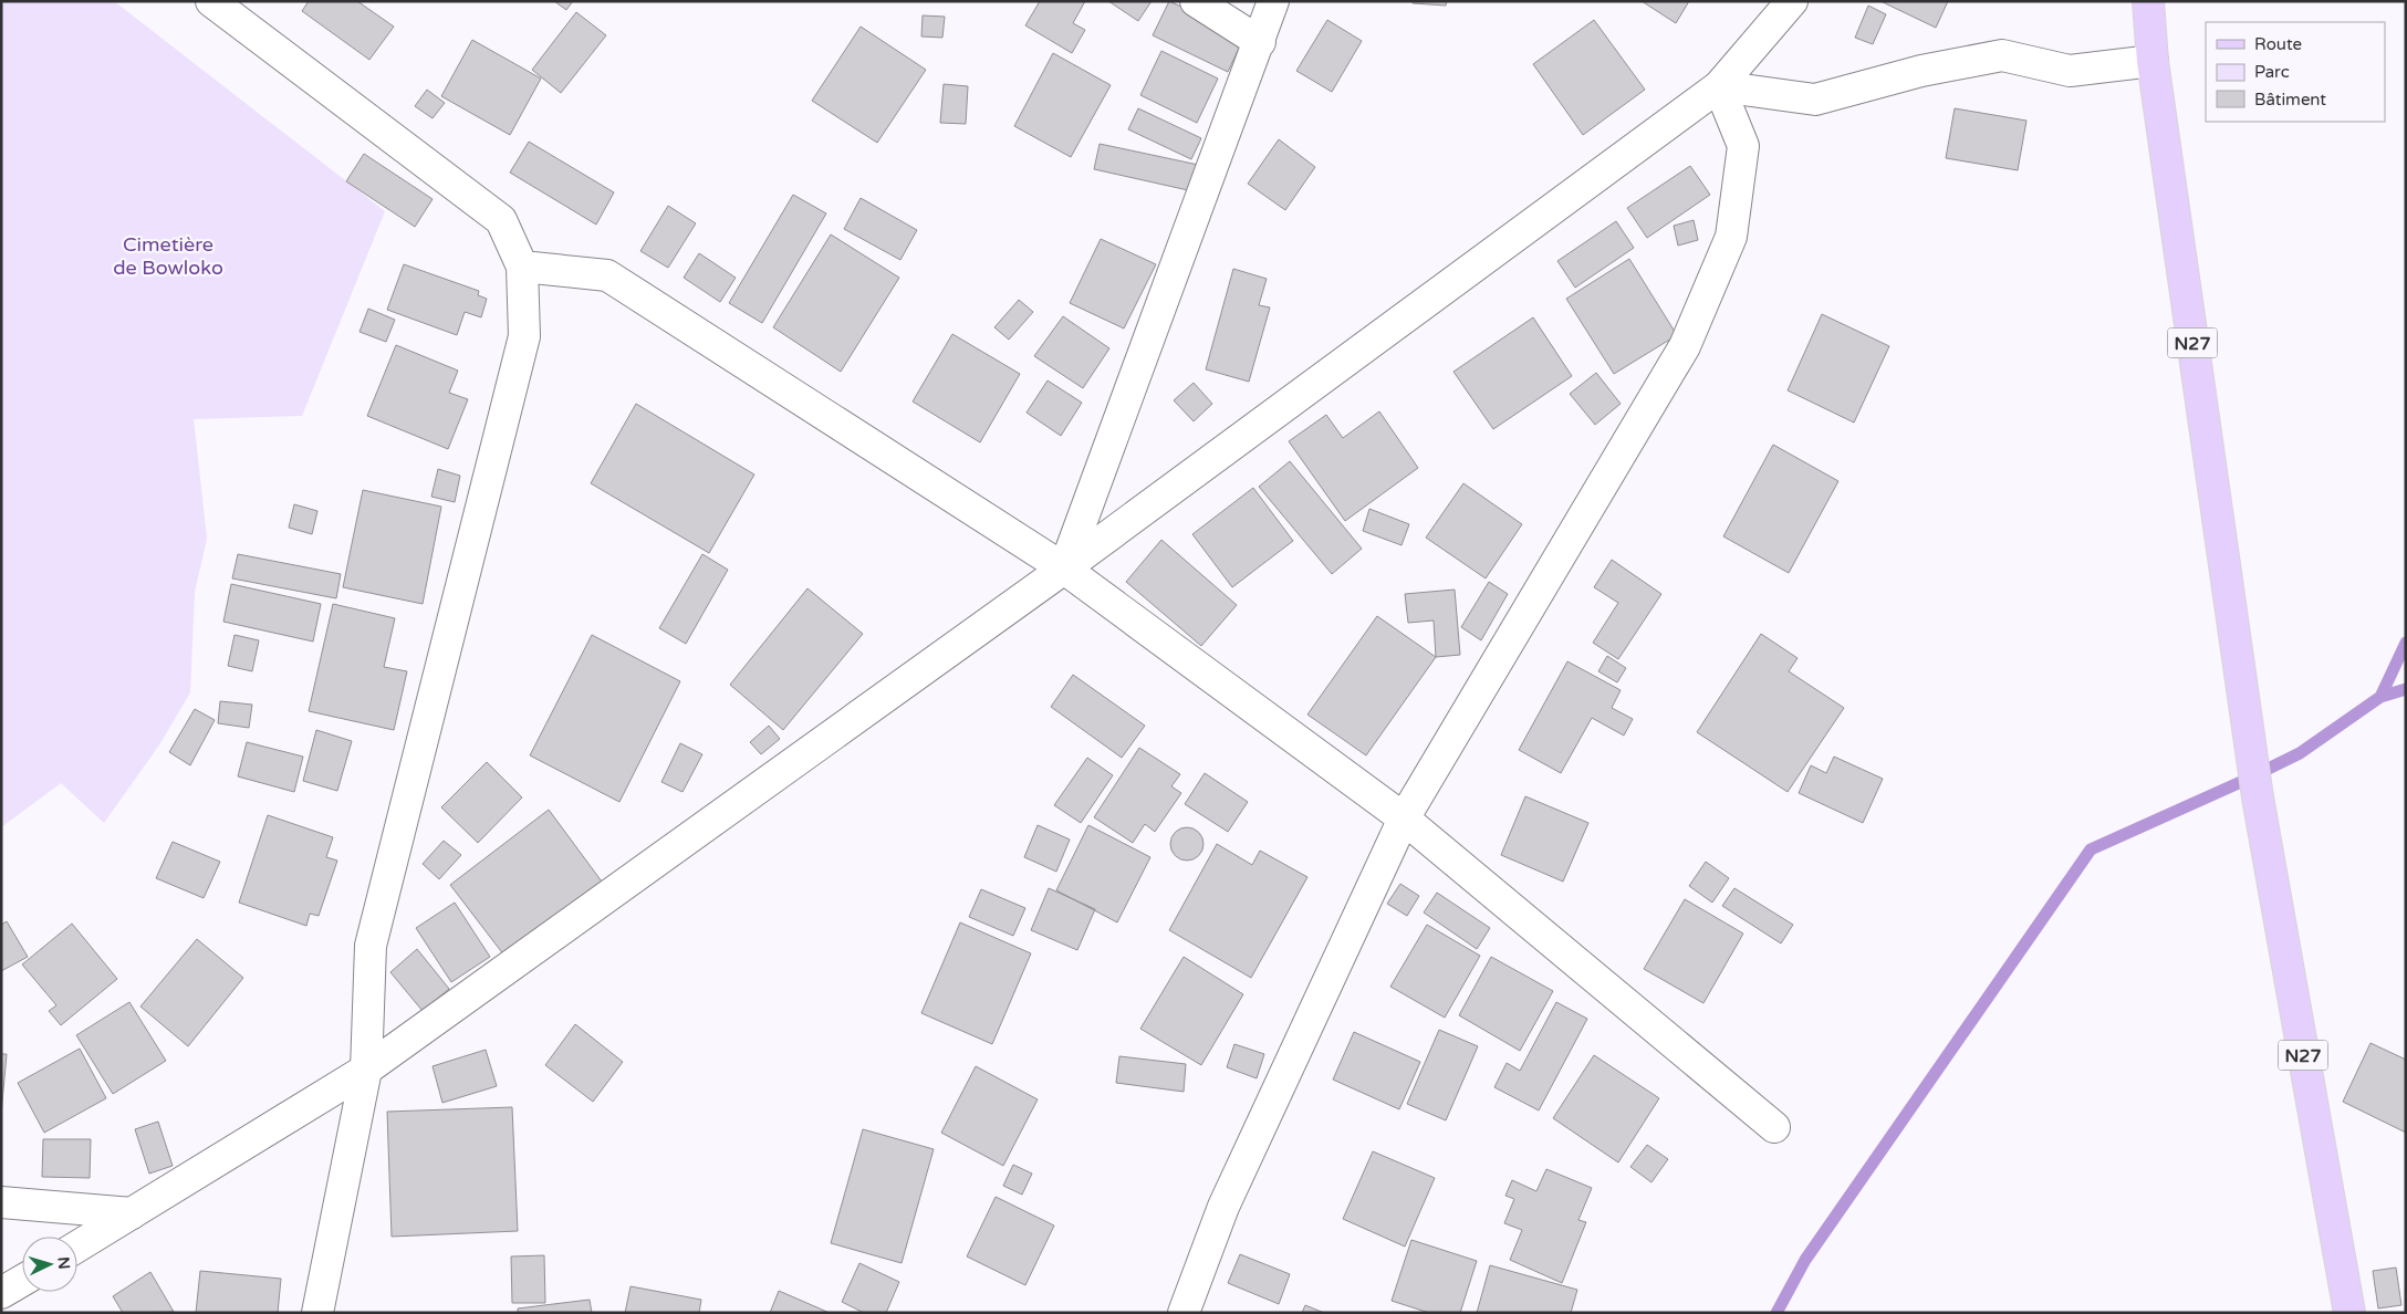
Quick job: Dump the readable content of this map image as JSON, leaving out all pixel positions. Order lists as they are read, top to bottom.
{
  "streets": {
    "main road": ["N27"]
  },
  "parks": ["Cimetière de Bowloko"],
  "legend": ["Route", "Parc", "Bâtiment"],
  "north": "right"
}
